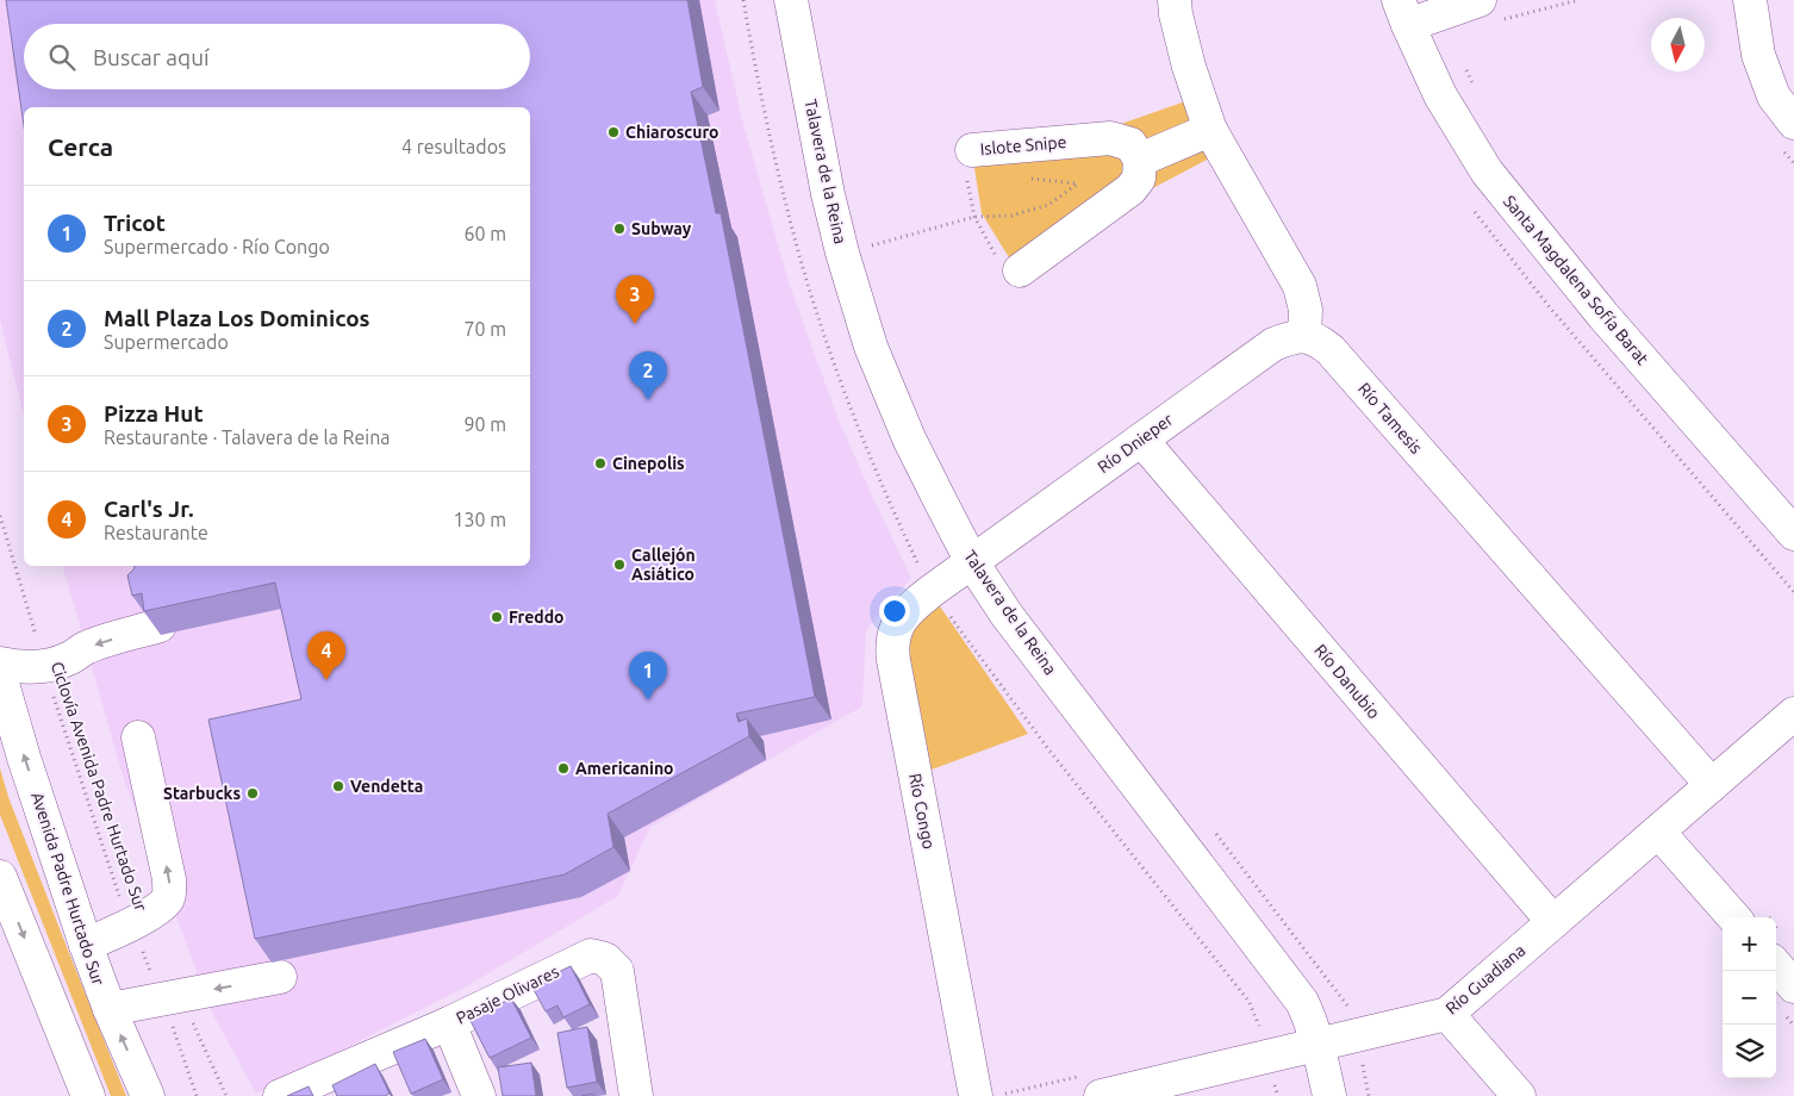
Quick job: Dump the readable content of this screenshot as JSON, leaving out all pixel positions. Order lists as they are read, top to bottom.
{
  "streets": {
    "street": [
      "Islote Snipe",
      "Talavera de la Reina",
      "Santa Magdalena Sofía Barat",
      "Río Tamesis",
      "Río Dnieper",
      "Río Danubio",
      "Río Congo",
      "Avenida Padre Hurtado Sur",
      "Río Guadiana",
      "Pasaje Olivares"
    ],
    "path": ["Ciclovía Avenida Padre Hurtado Sur"]
  },
  "crossings": [
    ["Talavera de la Reina", "Río Dnieper"],
    ["Talavera de la Reina", "Río Congo"],
    ["Talavera de la Reina", "Río Guadiana"],
    ["Río Tamesis", "Río Dnieper"],
    ["Río Tamesis", "Río Guadiana"],
    ["Río Dnieper", "Río Danubio"],
    ["Río Dnieper", "Río Congo"],
    ["Río Danubio", "Río Guadiana"]
  ],
  "places": [
    "Chiaroscuro",
    "Subway",
    "Cinepolis",
    "Callejón Asiático",
    "Freddo",
    "Americanino",
    "Vendetta",
    "Starbucks"
  ],
  "north": "bottom",
  "page": {
    "search": "Buscar aquí",
    "heading": ["Cerca", "4 resultados"],
    "list": [
      {
        "mark": "1",
        "name": "Tricot",
        "note": "Supermercado · Río Congo",
        "value": "60 m"
      },
      {
        "mark": "2",
        "name": "Mall Plaza Los Dominicos",
        "note": "Supermercado",
        "value": "70 m"
      },
      {
        "mark": "3",
        "name": "Pizza Hut",
        "note": "Restaurante · Talavera de la Reina",
        "value": "90 m"
      },
      {
        "mark": "4",
        "name": "Carl's Jr.",
        "note": "Restaurante",
        "value": "130 m"
      }
    ],
    "pins": [
      "3",
      "2",
      "4",
      "1"
    ],
    "map_buttons": ["+", "−"]
  }
}
